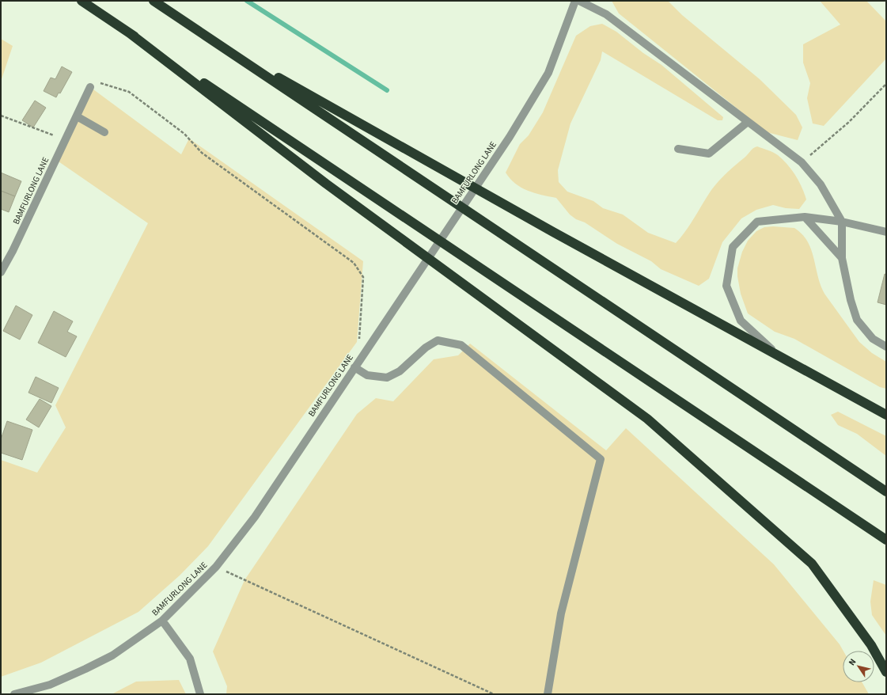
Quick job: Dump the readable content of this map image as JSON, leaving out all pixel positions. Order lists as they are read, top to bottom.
{
  "streets": {
    "street": ["BAMFURLONG LANE"]
  },
  "north": "top left"
}
